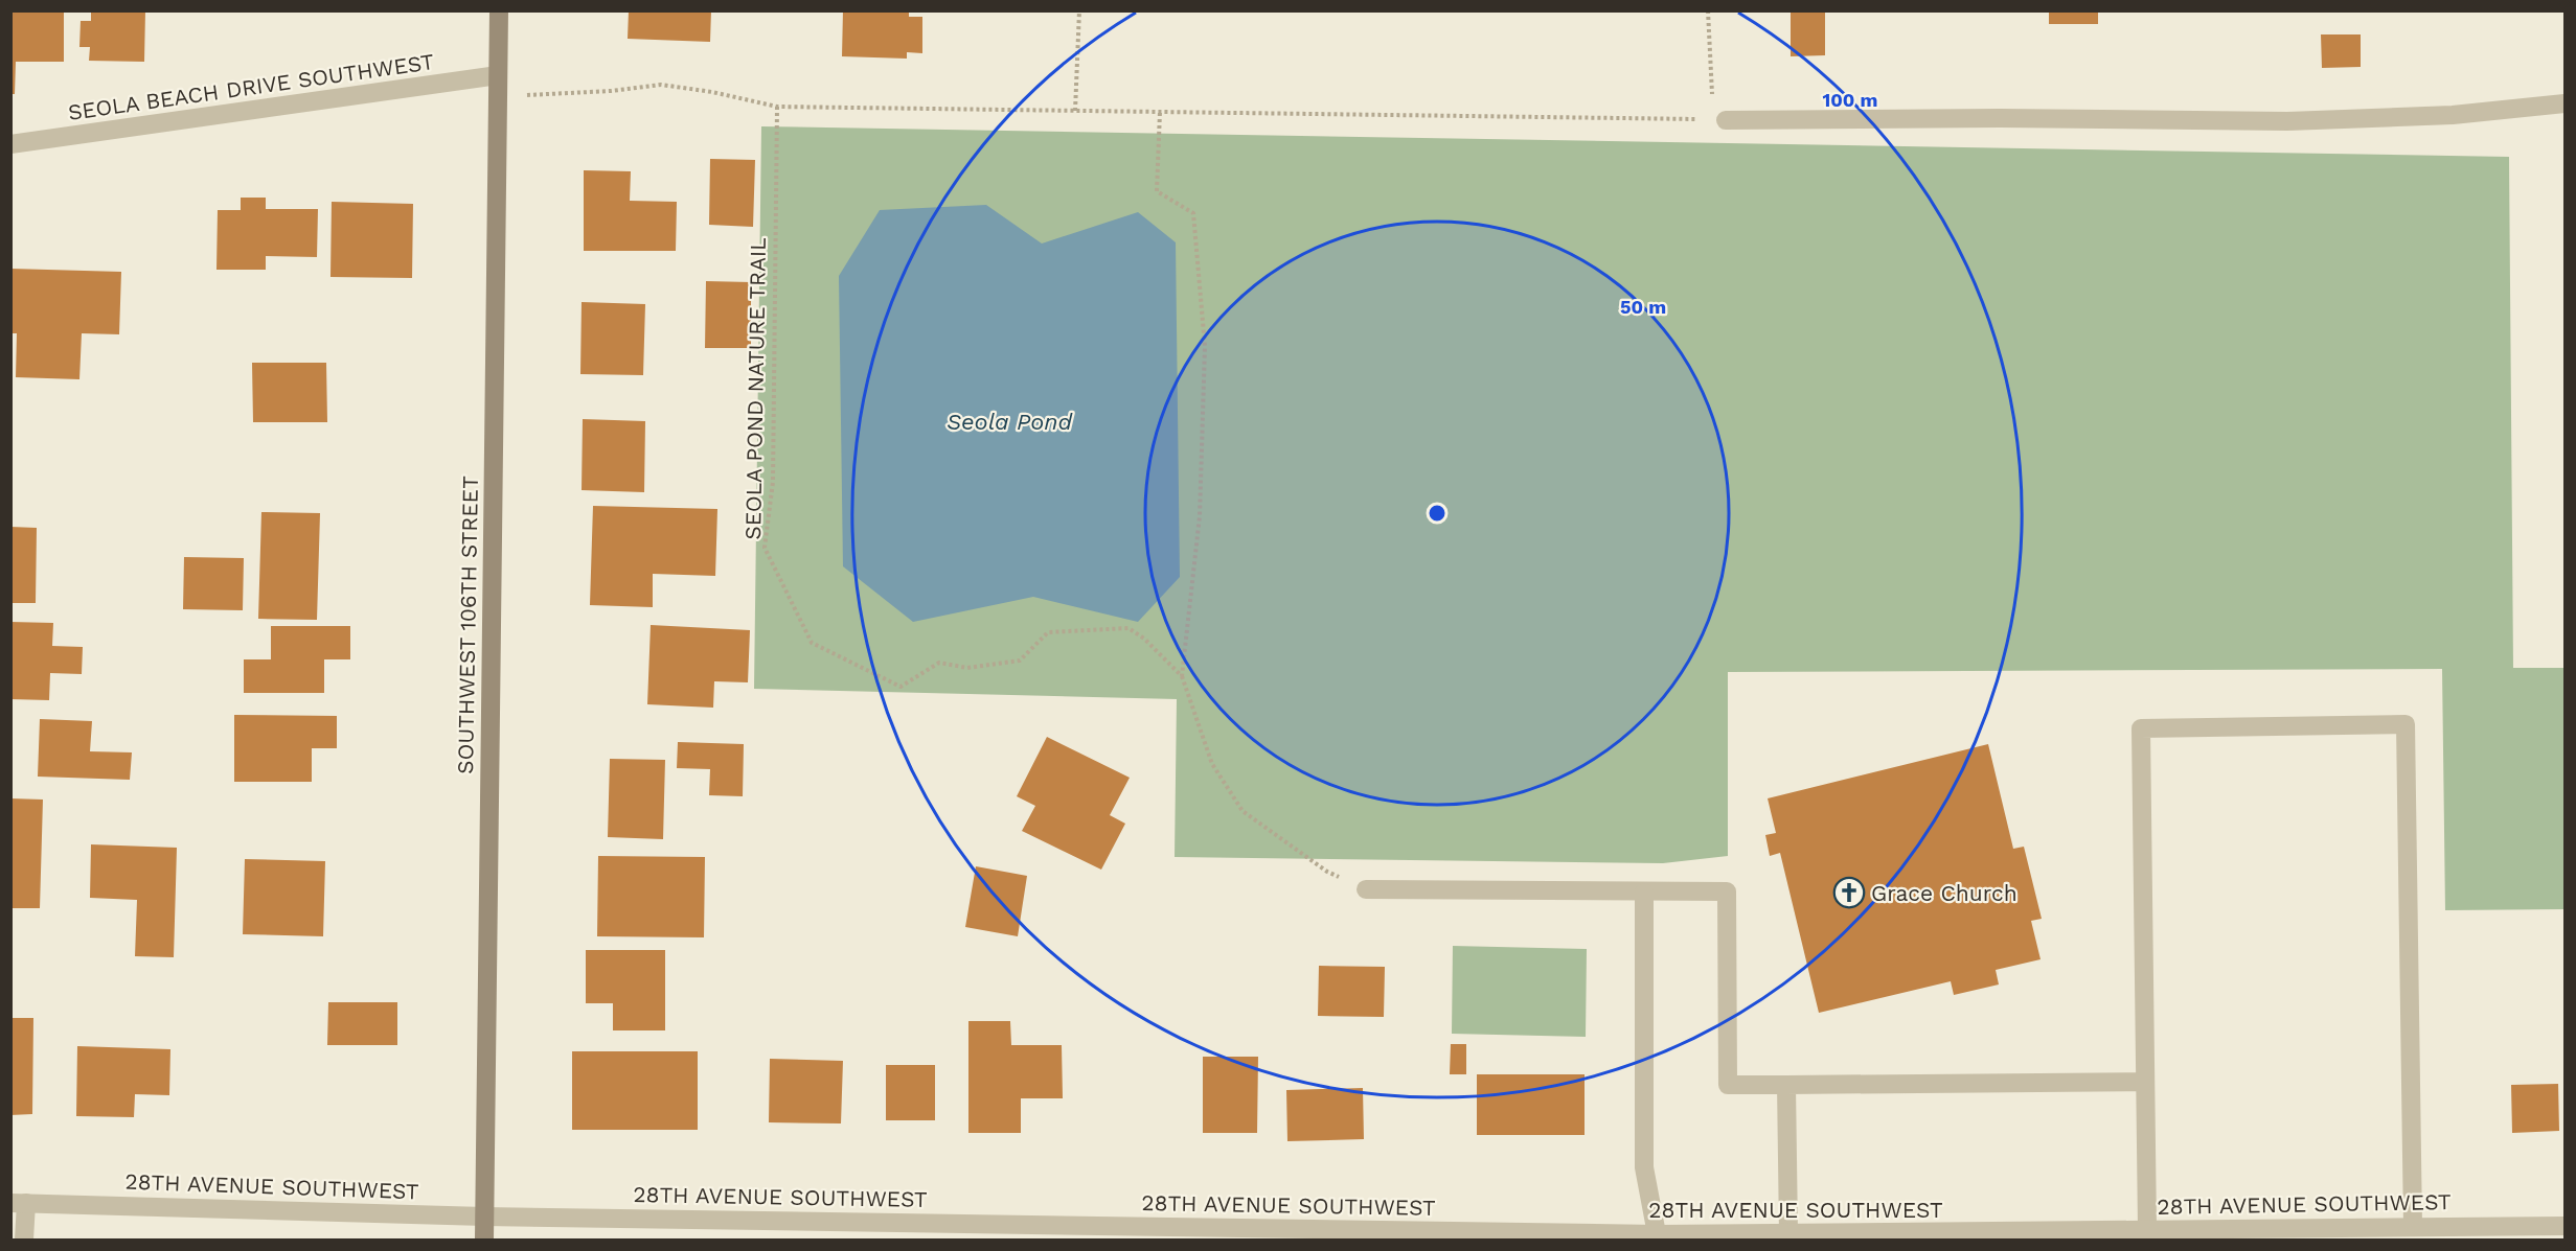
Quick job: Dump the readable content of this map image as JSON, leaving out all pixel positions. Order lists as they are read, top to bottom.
{
  "streets": {
    "street": ["SEOLA BEACH DRIVE SOUTHWEST", "SOUTHWEST 106TH STREET", "28TH AVENUE SOUTHWEST"],
    "path": ["SEOLA POND NATURE TRAIL"]
  },
  "crossings": [
    ["SEOLA BEACH DRIVE SOUTHWEST", "SOUTHWEST 106TH STREET"],
    ["SOUTHWEST 106TH STREET", "28TH AVENUE SOUTHWEST"]
  ],
  "water": ["Seola Pond"],
  "places": {
    "church": ["Grace Church"]
  },
  "rings": ["100 m", "50 m"]
}
